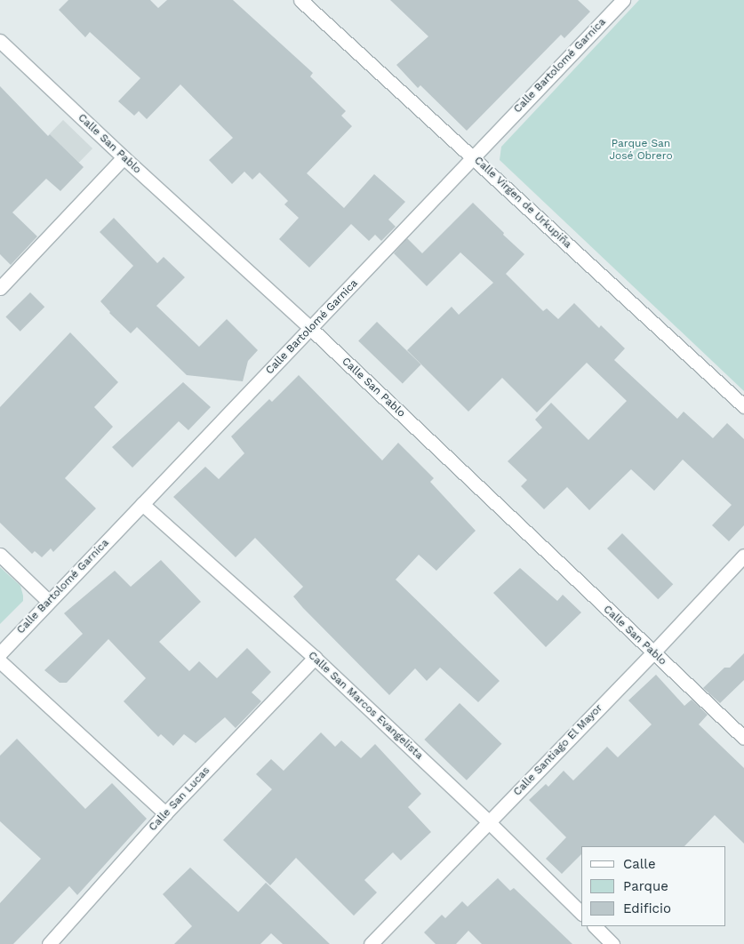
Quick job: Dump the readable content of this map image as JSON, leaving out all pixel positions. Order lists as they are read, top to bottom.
{
  "streets": {
    "street": [
      "Calle Bartolomé Garnica",
      "Calle San Pablo",
      "Calle Virgen de Urkupiña",
      "Calle San Marcos Evangelista",
      "Calle Santiago El Mayor",
      "Calle San Lucas"
    ]
  },
  "crossings": [
    ["Calle Bartolomé Garnica", "Calle San Pablo"],
    ["Calle Bartolomé Garnica", "Calle Virgen de Urkupiña"],
    ["Calle Bartolomé Garnica", "Calle San Marcos Evangelista"],
    ["Calle San Pablo", "Calle Santiago El Mayor"],
    ["Calle San Marcos Evangelista", "Calle Santiago El Mayor"],
    ["Calle San Marcos Evangelista", "Calle San Lucas"]
  ],
  "parks": ["Parque San José Obrero"],
  "legend": ["Calle", "Parque", "Edificio"]
}
